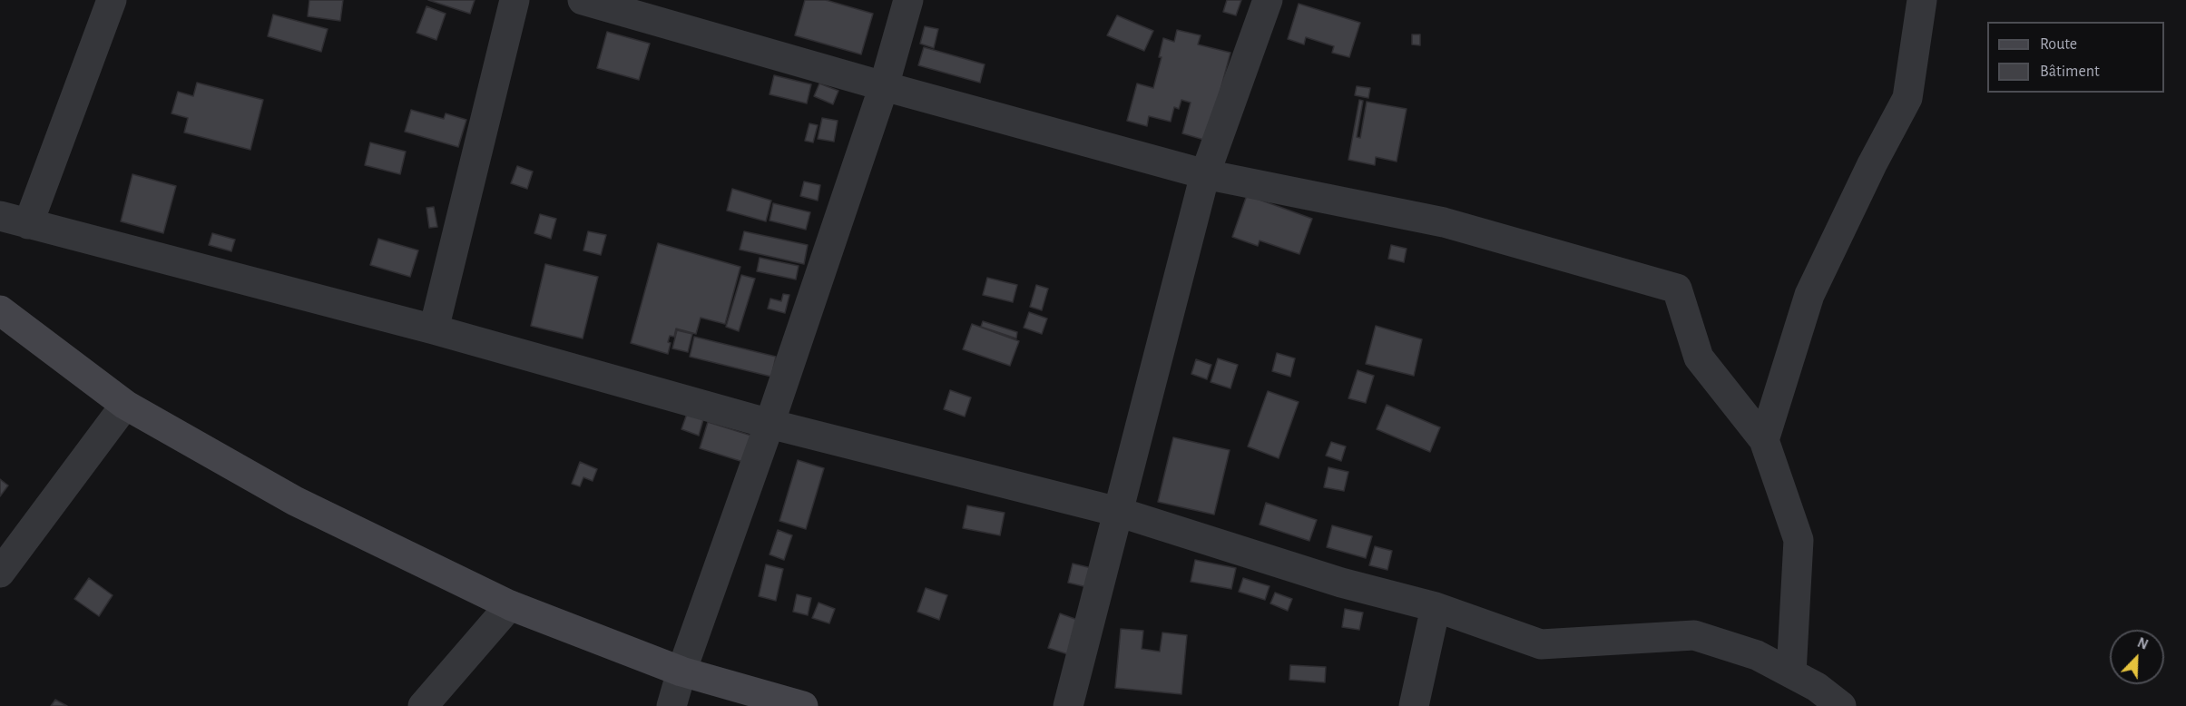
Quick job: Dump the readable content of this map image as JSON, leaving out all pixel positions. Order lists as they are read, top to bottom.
{
  "legend": ["Route", "Bâtiment"],
  "north": "top right"
}
